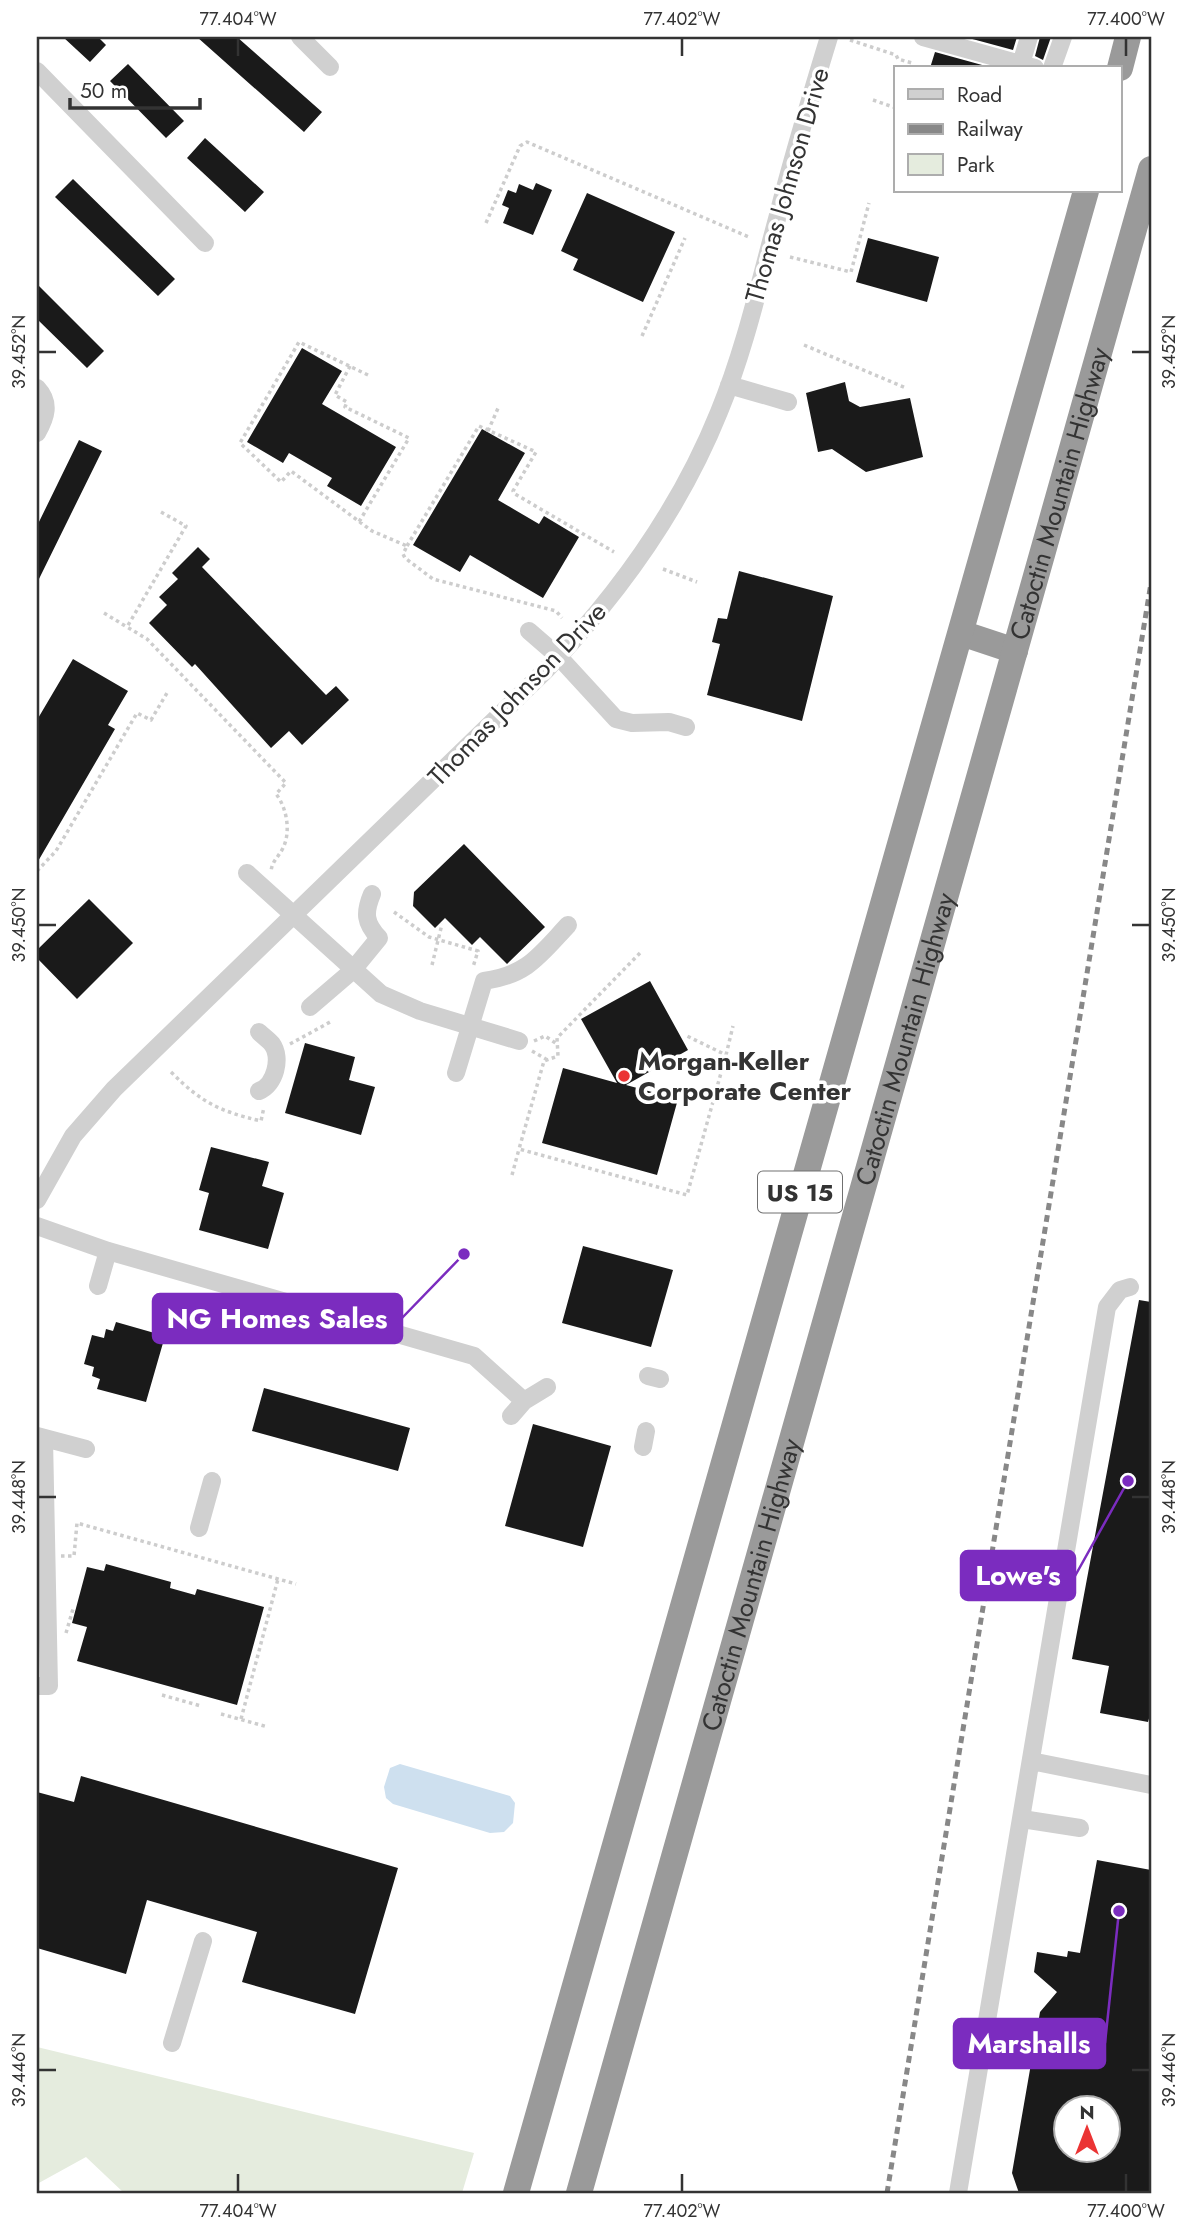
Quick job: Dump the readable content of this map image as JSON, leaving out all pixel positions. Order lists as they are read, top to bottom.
{
  "streets": {
    "highway": ["Catoctin Mountain Highway", "US 15"],
    "street": ["Thomas Johnson Drive"]
  },
  "places": [
    "Morgan-Keller Corporate Center",
    "NG Homes Sales",
    "Lowe's",
    "Marshalls"
  ],
  "legend": ["Road", "Railway", "Park"],
  "scale_bar": "50 m",
  "north": "top",
  "coordinates": [
    "77.404°W",
    "77.402°W",
    "77.400°W",
    "39.452°N",
    "39.450°N",
    "39.448°N",
    "39.446°N"
  ]
}
